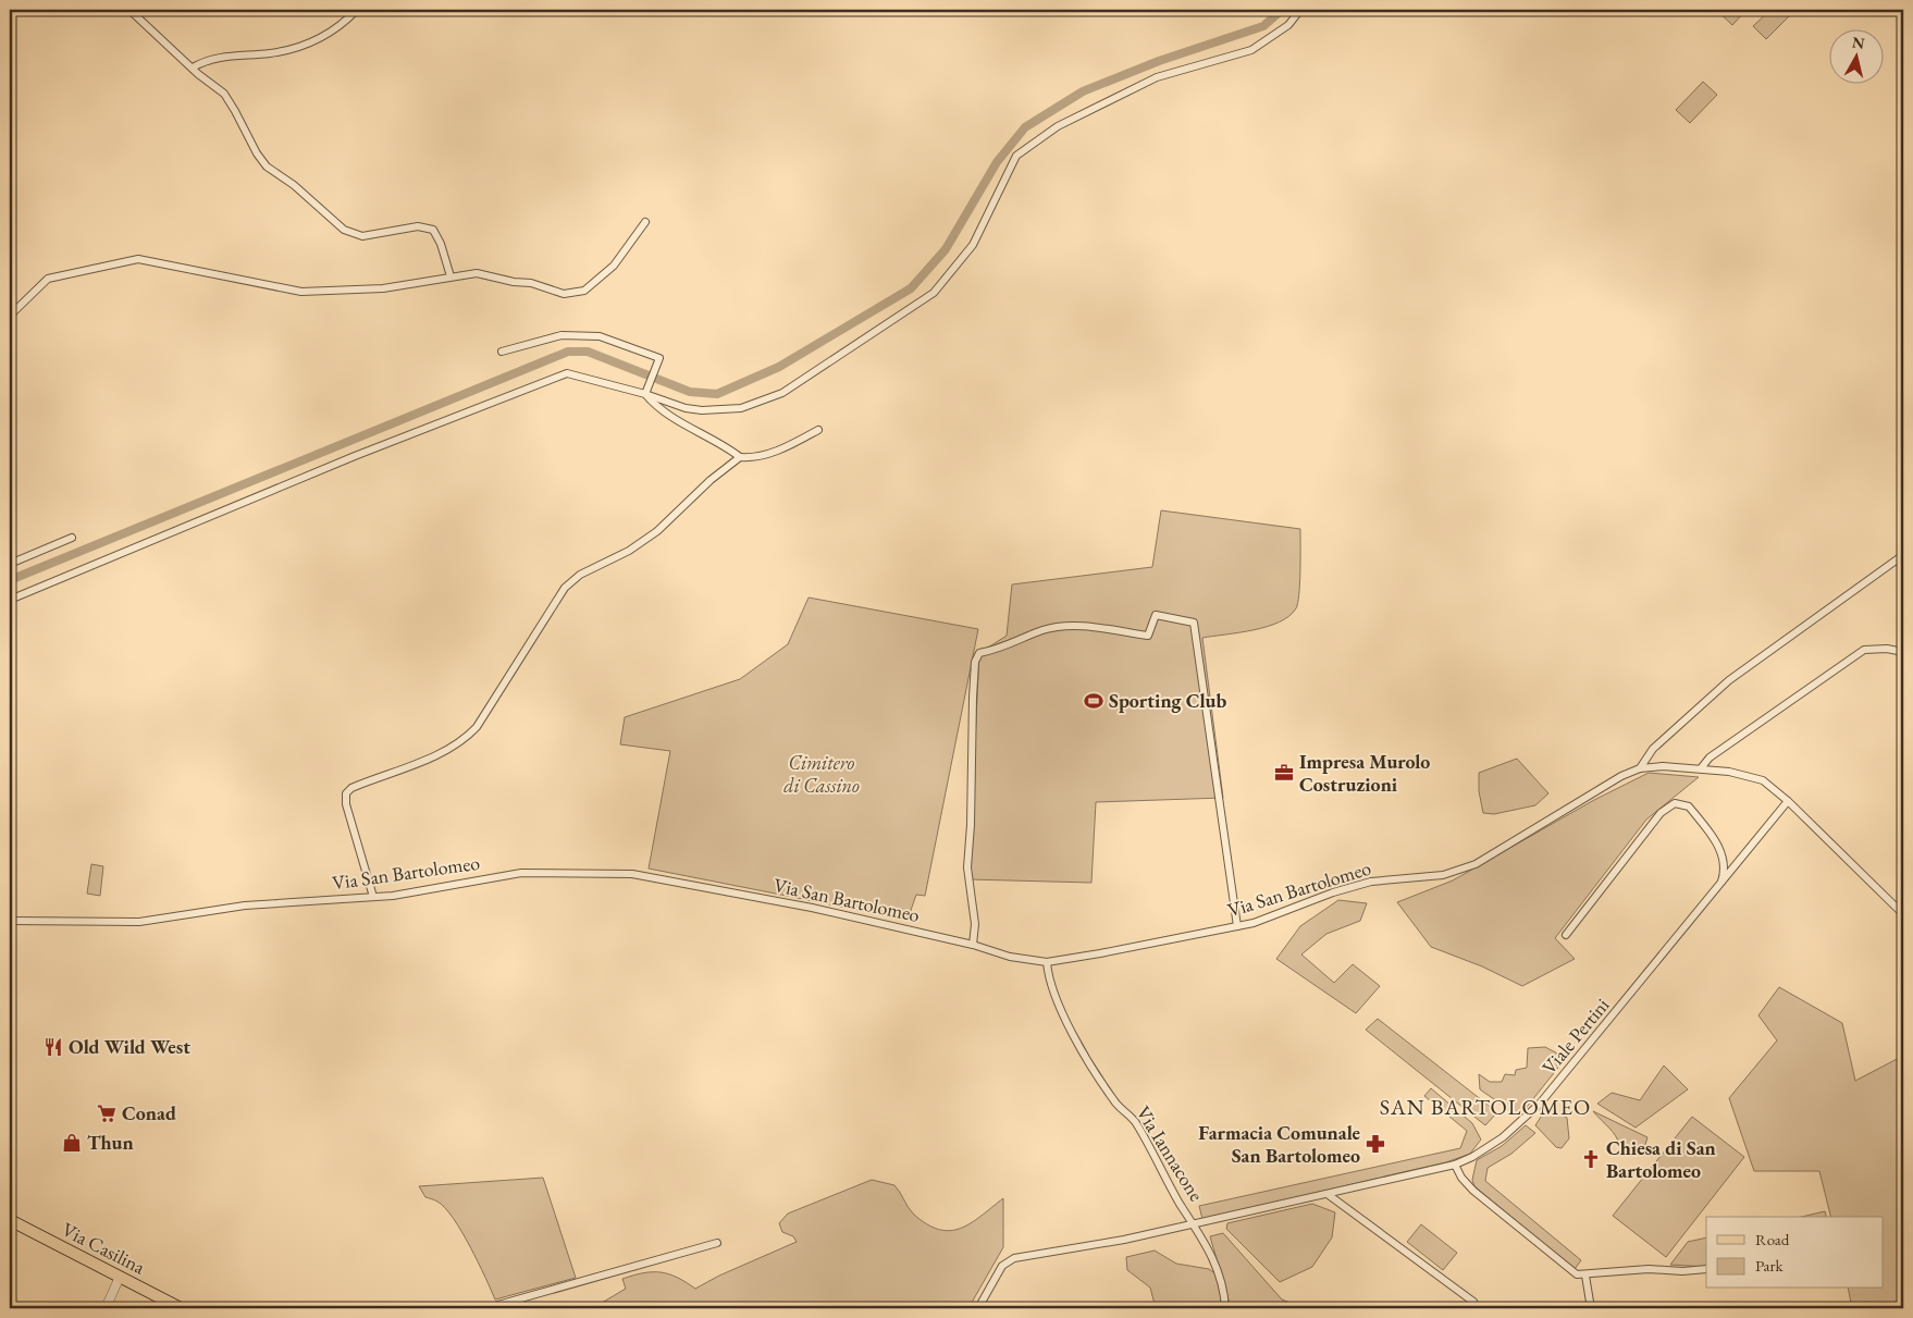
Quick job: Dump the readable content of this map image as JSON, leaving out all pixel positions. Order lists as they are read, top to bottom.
{
  "streets": {
    "main road": ["Via Casilina"],
    "street": ["Via San Bartolomeo", "Viale Pertini", "Via Iannacone"]
  },
  "crossings": [
    ["Via San Bartolomeo", "Via Iannacone"],
    ["Viale Pertini", "Via Iannacone"]
  ],
  "districts": ["SAN BARTOLOMEO"],
  "parks": ["Cimitero di Cassino"],
  "places": {
    "sports": ["Sporting Club"],
    "office": ["Impresa Murolo Costruzioni"],
    "restaurant": ["Old Wild West"],
    "supermarket": ["Conad"],
    "shop": ["Thun"],
    "pharmacy": ["Farmacia Comunale San Bartolomeo"],
    "church": ["Chiesa di San Bartolomeo"]
  },
  "legend": ["Road", "Park"],
  "north": "top"
}
